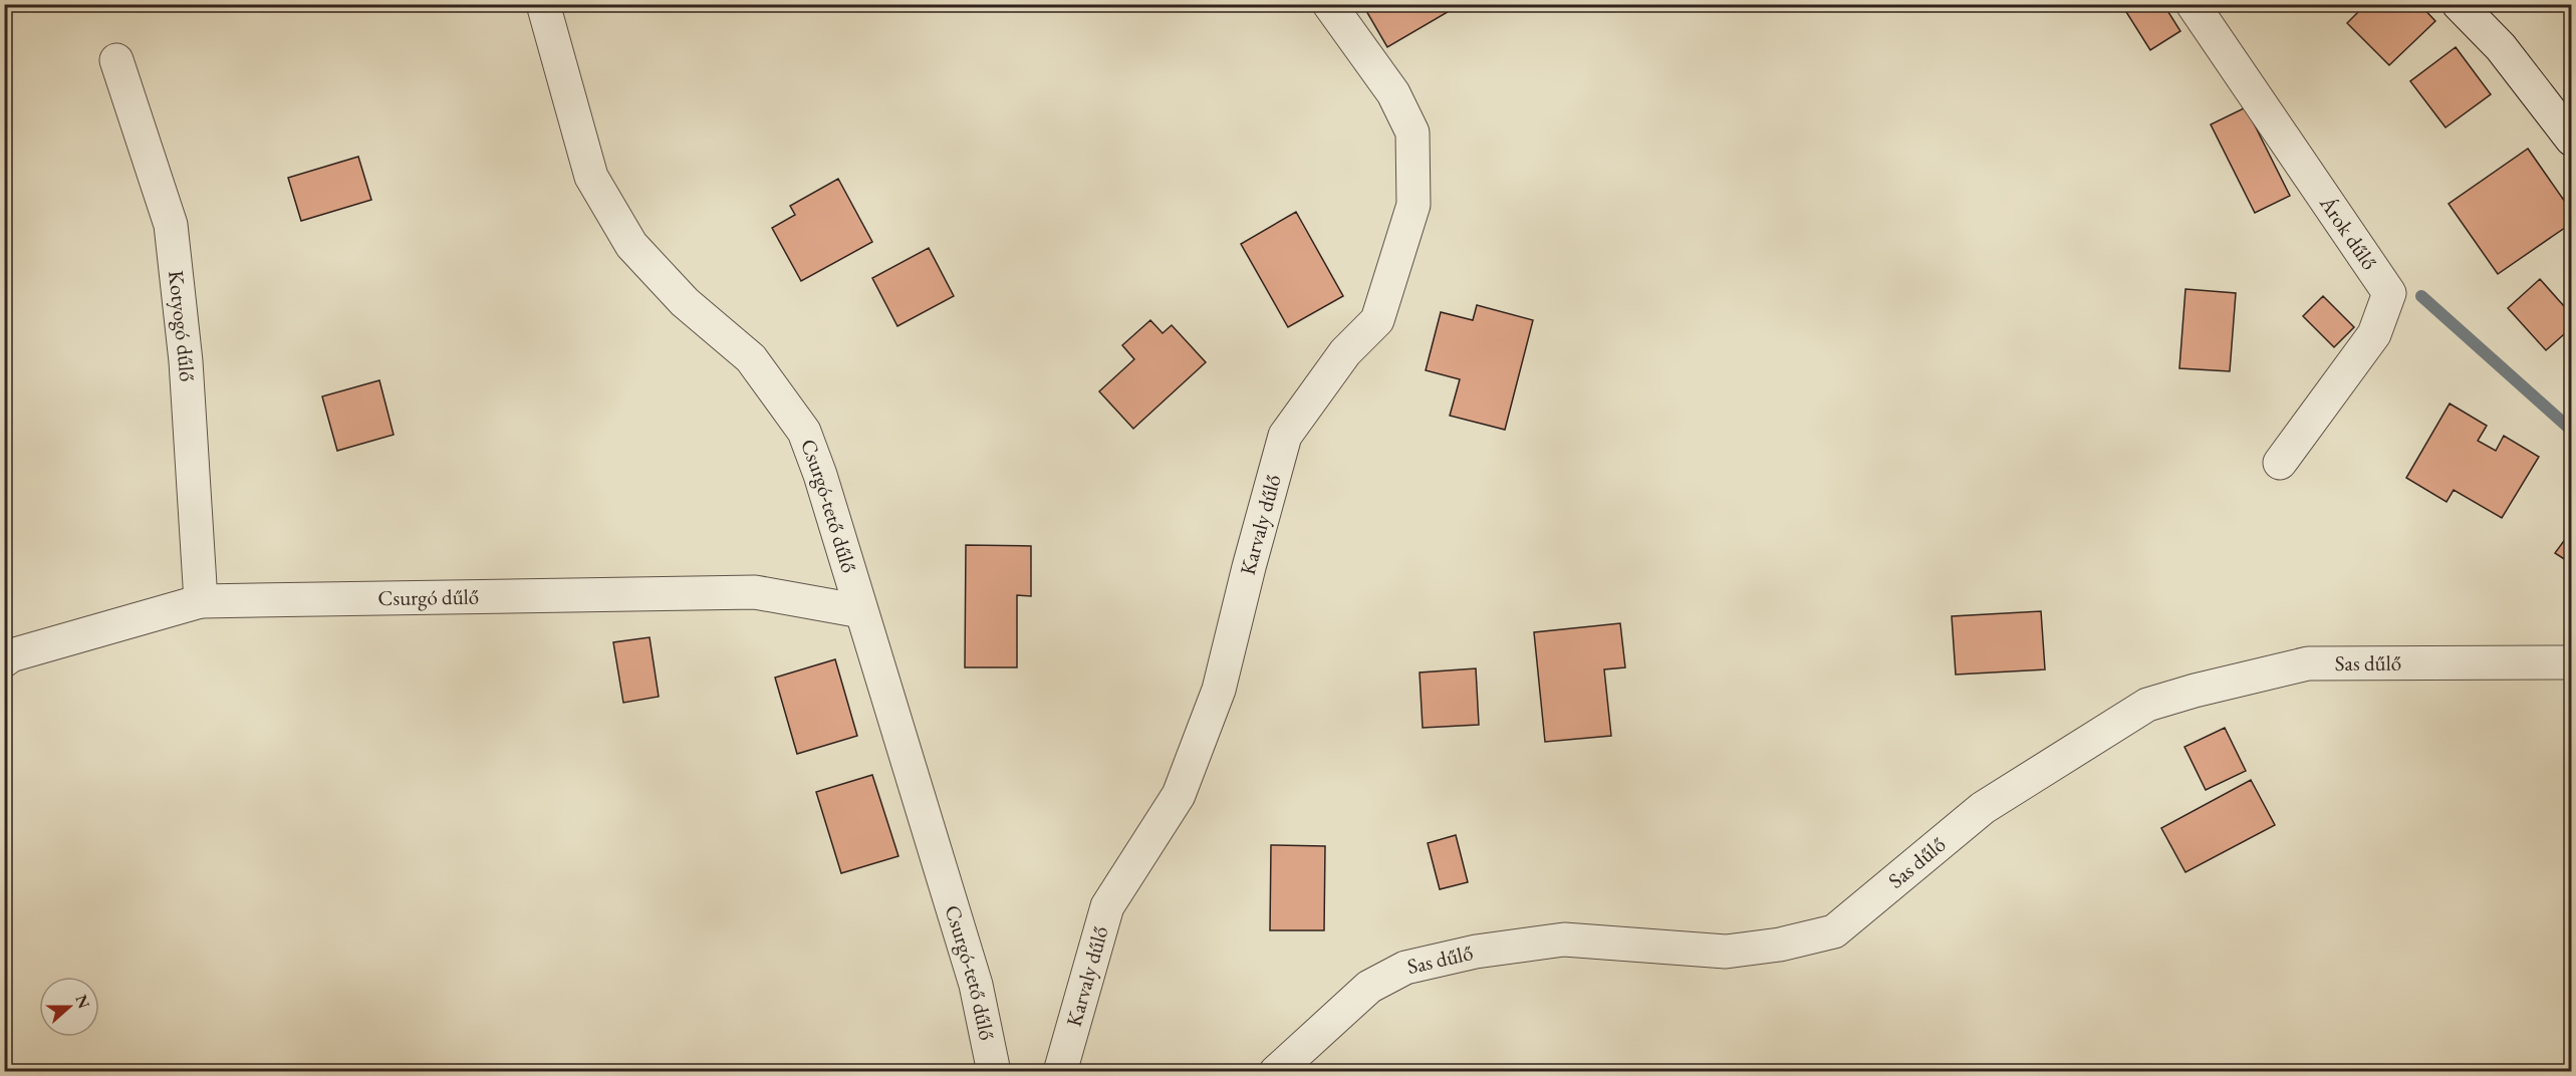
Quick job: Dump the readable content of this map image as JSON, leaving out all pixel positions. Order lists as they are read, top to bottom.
{
  "streets": {
    "street": [
      "Árok dűlő",
      "Kotyogó dűlő",
      "Csurgó-tető dűlő",
      "Karvaly dűlő",
      "Csurgó dűlő",
      "Sas dűlő"
    ]
  },
  "crossings": [
    ["Kotyogó dűlő", "Csurgó dűlő"],
    ["Csurgó-tető dűlő", "Csurgó dűlő"]
  ],
  "north": "right"
}
